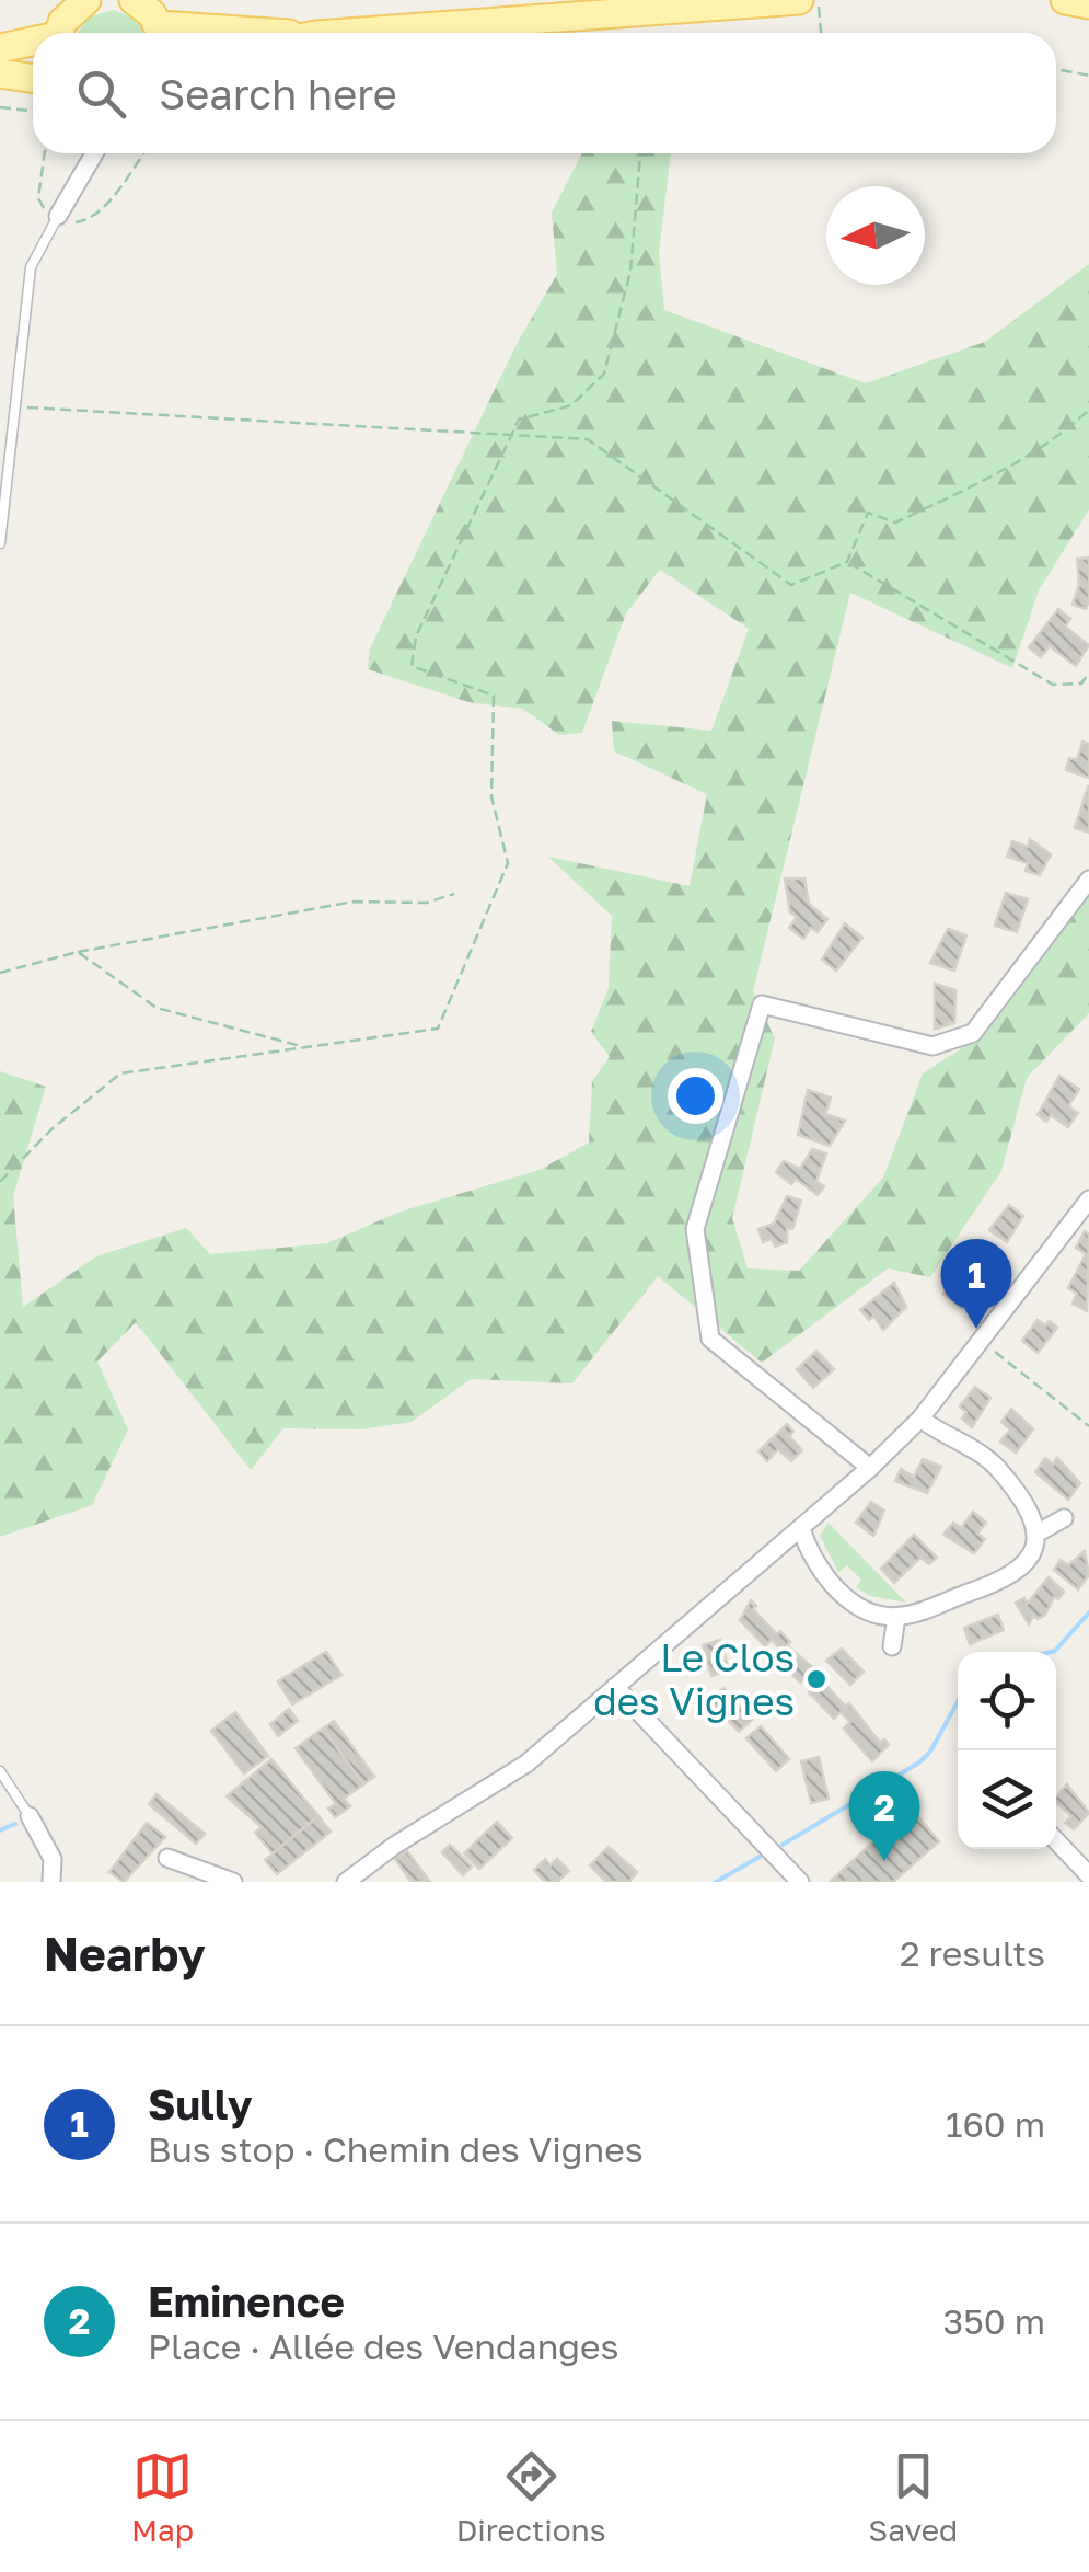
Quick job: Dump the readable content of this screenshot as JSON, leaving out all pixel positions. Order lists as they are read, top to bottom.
{
  "places": ["Le Clos des Vignes"],
  "north": "left",
  "page": {
    "search": "Search here",
    "pins": ["1", "2"],
    "heading": ["Nearby", "2 results"],
    "list": [
      {
        "mark": "1",
        "name": "Sully",
        "note": "Bus stop · Chemin des Vignes",
        "value": "160 m"
      },
      {
        "mark": "2",
        "name": "Eminence",
        "note": "Place · Allée des Vendanges",
        "value": "350 m"
      }
    ],
    "nav": ["Map", "Directions", "Saved"]
  }
}
